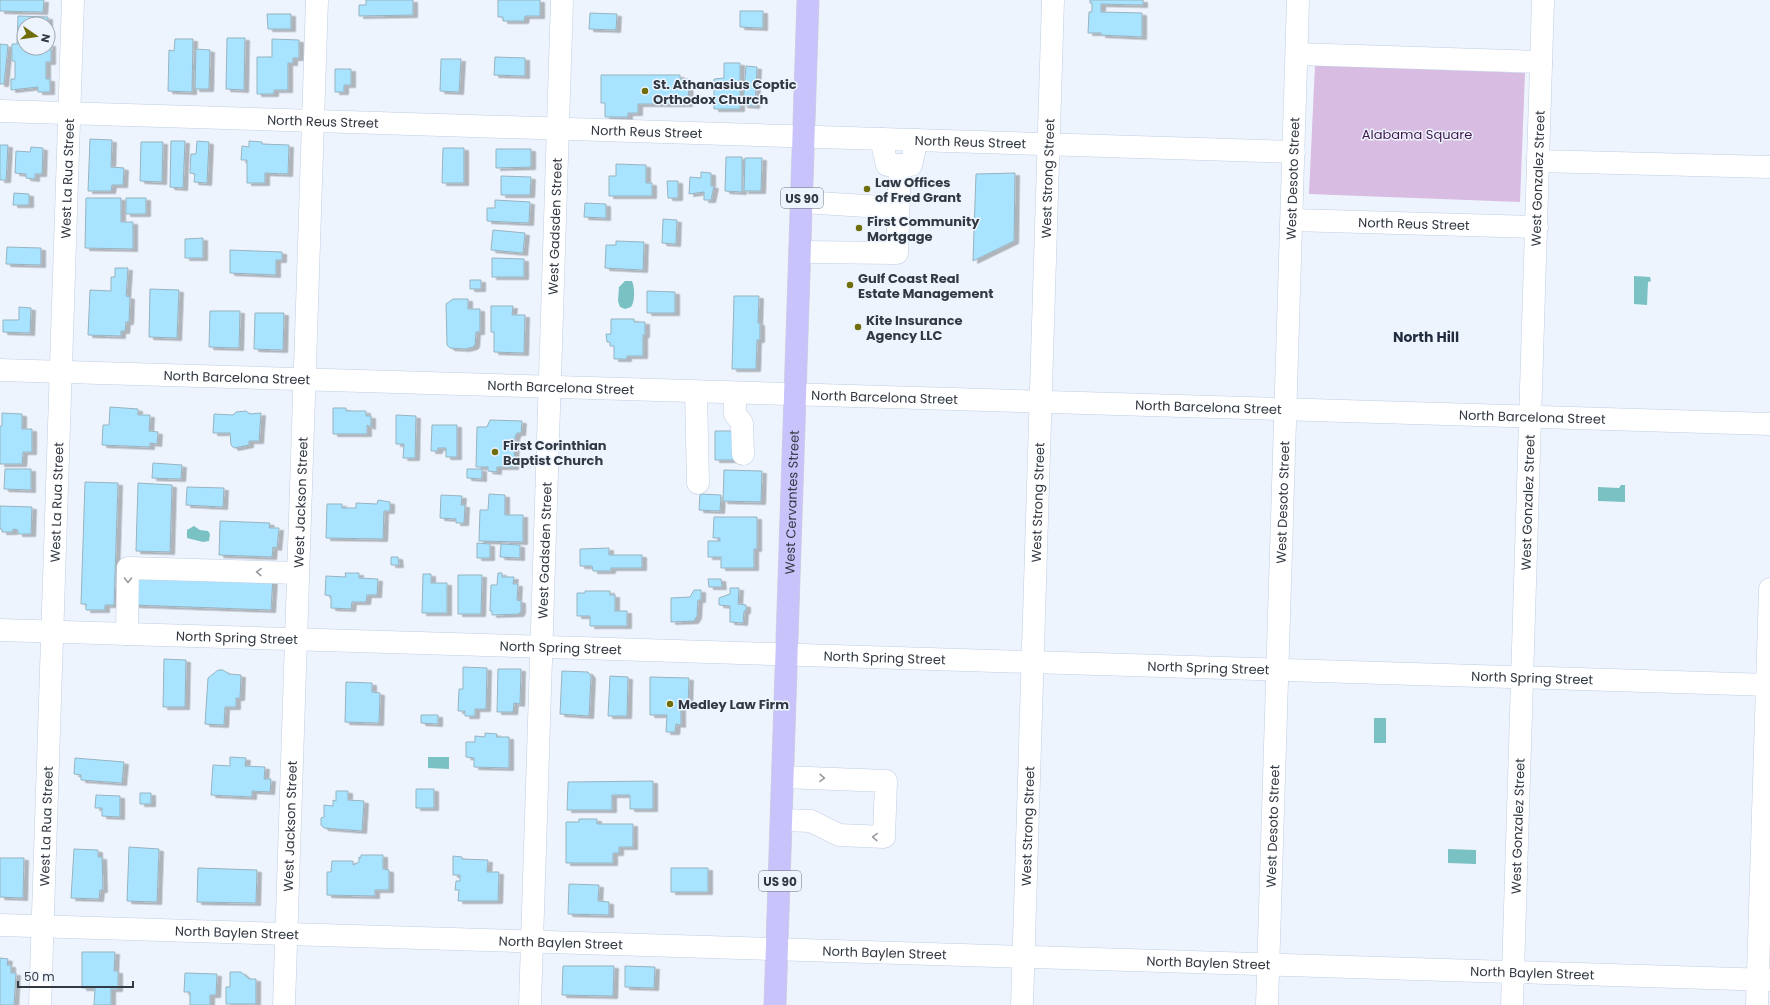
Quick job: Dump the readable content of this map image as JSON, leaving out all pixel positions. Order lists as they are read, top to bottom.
{
  "streets": {
    "main road": ["US 90", "West Cervantes Street"],
    "street": [
      "North Reus Street",
      "West La Rua Street",
      "West Strong Street",
      "West Desoto Street",
      "West Gonzalez Street",
      "West Gadsden Street",
      "North Barcelona Street",
      "West Jackson Street",
      "North Spring Street",
      "North Baylen Street"
    ]
  },
  "crossings": [
    ["North Reus Street", "West La Rua Street"],
    ["North Reus Street", "West Strong Street"],
    ["North Reus Street", "West Desoto Street"],
    ["North Reus Street", "West Gonzalez Street"],
    ["North Reus Street", "West Gadsden Street"],
    ["North Reus Street", "West Jackson Street"],
    ["North Reus Street", "West Cervantes Street"],
    ["West La Rua Street", "North Barcelona Street"],
    ["West La Rua Street", "North Spring Street"],
    ["West La Rua Street", "North Baylen Street"],
    ["West Strong Street", "North Barcelona Street"],
    ["West Strong Street", "North Spring Street"],
    ["West Strong Street", "North Baylen Street"],
    ["West Desoto Street", "North Barcelona Street"],
    ["West Desoto Street", "North Spring Street"],
    ["West Desoto Street", "North Baylen Street"],
    ["West Gonzalez Street", "North Barcelona Street"],
    ["West Gonzalez Street", "North Spring Street"],
    ["West Gonzalez Street", "North Baylen Street"],
    ["West Gadsden Street", "North Barcelona Street"],
    ["West Gadsden Street", "North Spring Street"],
    ["West Gadsden Street", "North Baylen Street"],
    ["North Barcelona Street", "West Jackson Street"],
    ["North Barcelona Street", "West Cervantes Street"],
    ["West Jackson Street", "North Spring Street"],
    ["West Jackson Street", "North Baylen Street"],
    ["West Cervantes Street", "North Spring Street"],
    ["West Cervantes Street", "North Baylen Street"]
  ],
  "districts": ["North Hill"],
  "parks": ["Alabama Square"],
  "places": [
    "St. Athanasius Coptic Orthodox Church",
    "Law Offices of Fred Grant",
    "First Community Mortgage",
    "Gulf Coast Real Estate Management",
    "Kite Insurance Agency LLC",
    "First Corinthian Baptist Church",
    "Medley Law Firm"
  ],
  "scale_bar": "50 m",
  "north": "right"
}
